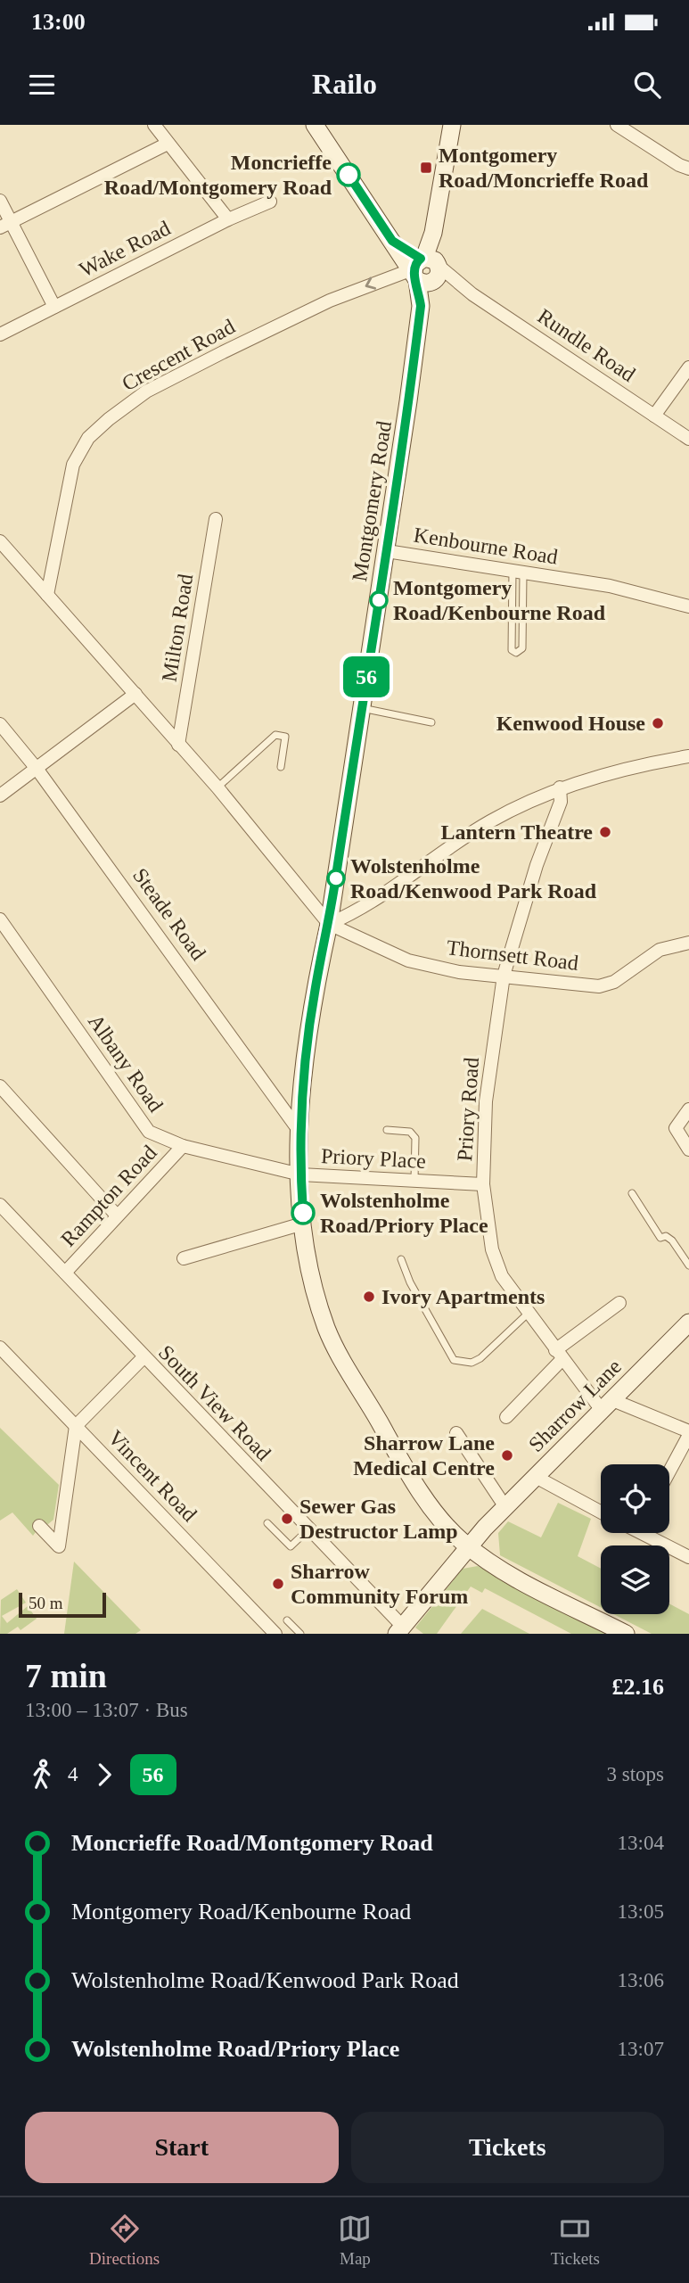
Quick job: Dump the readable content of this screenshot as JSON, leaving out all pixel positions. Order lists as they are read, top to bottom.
{
  "streets": {
    "street": [
      "Wake Road",
      "Rundle Road",
      "Crescent Road",
      "Montgomery Road",
      "Kenbourne Road",
      "Milton Road",
      "Steade Road",
      "Thornsett Road",
      "Albany Road",
      "Priory Road",
      "Priory Place",
      "Rampton Road",
      "South View Road",
      "Sharrow Lane",
      "Vincent Road"
    ]
  },
  "crossings": [
    ["Rundle Road", "Crescent Road"],
    ["Rundle Road", "Montgomery Road"],
    ["Crescent Road", "Montgomery Road"],
    ["Montgomery Road", "Kenbourne Road"],
    ["Montgomery Road", "Steade Road"],
    ["Montgomery Road", "Thornsett Road"],
    ["Montgomery Road", "Albany Road"],
    ["Montgomery Road", "Priory Place"],
    ["Montgomery Road", "Sharrow Lane"],
    ["Thornsett Road", "Priory Road"],
    ["Albany Road", "Priory Place"],
    ["Albany Road", "Rampton Road"],
    ["Priory Road", "Priory Place"],
    ["Priory Road", "Sharrow Lane"],
    ["Rampton Road", "South View Road"],
    ["South View Road", "Sharrow Lane"]
  ],
  "one_way": ["Crescent Road"],
  "places": {
    "transit": ["Montgomery Road/Moncrieffe Road"],
    "other": [
      "Moncrieffe Road/Montgomery Road",
      "Montgomery Road/Kenbourne Road",
      "Kenwood House",
      "Lantern Theatre",
      "Wolstenholme Road/Kenwood Park Road",
      "Wolstenholme Road/Priory Place",
      "Ivory Apartments",
      "Sharrow Lane Medical Centre",
      "Sewer Gas Destructor Lamp",
      "Sharrow Community Forum"
    ]
  },
  "lines": ["bus line 56"],
  "scale_bar": "50 m",
  "page": {
    "status": "13:00",
    "header": "Railo",
    "on_map": "56",
    "scale": "50 m",
    "heading": ["7 min", "13:00 – 13:07 · Bus", "£2.16"],
    "legs": ["4", "56", "3 stops"],
    "list": [
      {
        "name": "Moncrieffe Road/Montgomery Road",
        "value": "13:04"
      },
      {
        "name": "Montgomery Road/Kenbourne Road",
        "value": "13:05"
      },
      {
        "name": "Wolstenholme Road/Kenwood Park Road",
        "value": "13:06"
      },
      {
        "name": "Wolstenholme Road/Priory Place",
        "value": "13:07"
      }
    ],
    "buttons": ["Start", "Tickets"],
    "tabs": ["Directions", "Map", "Tickets"]
  }
}
